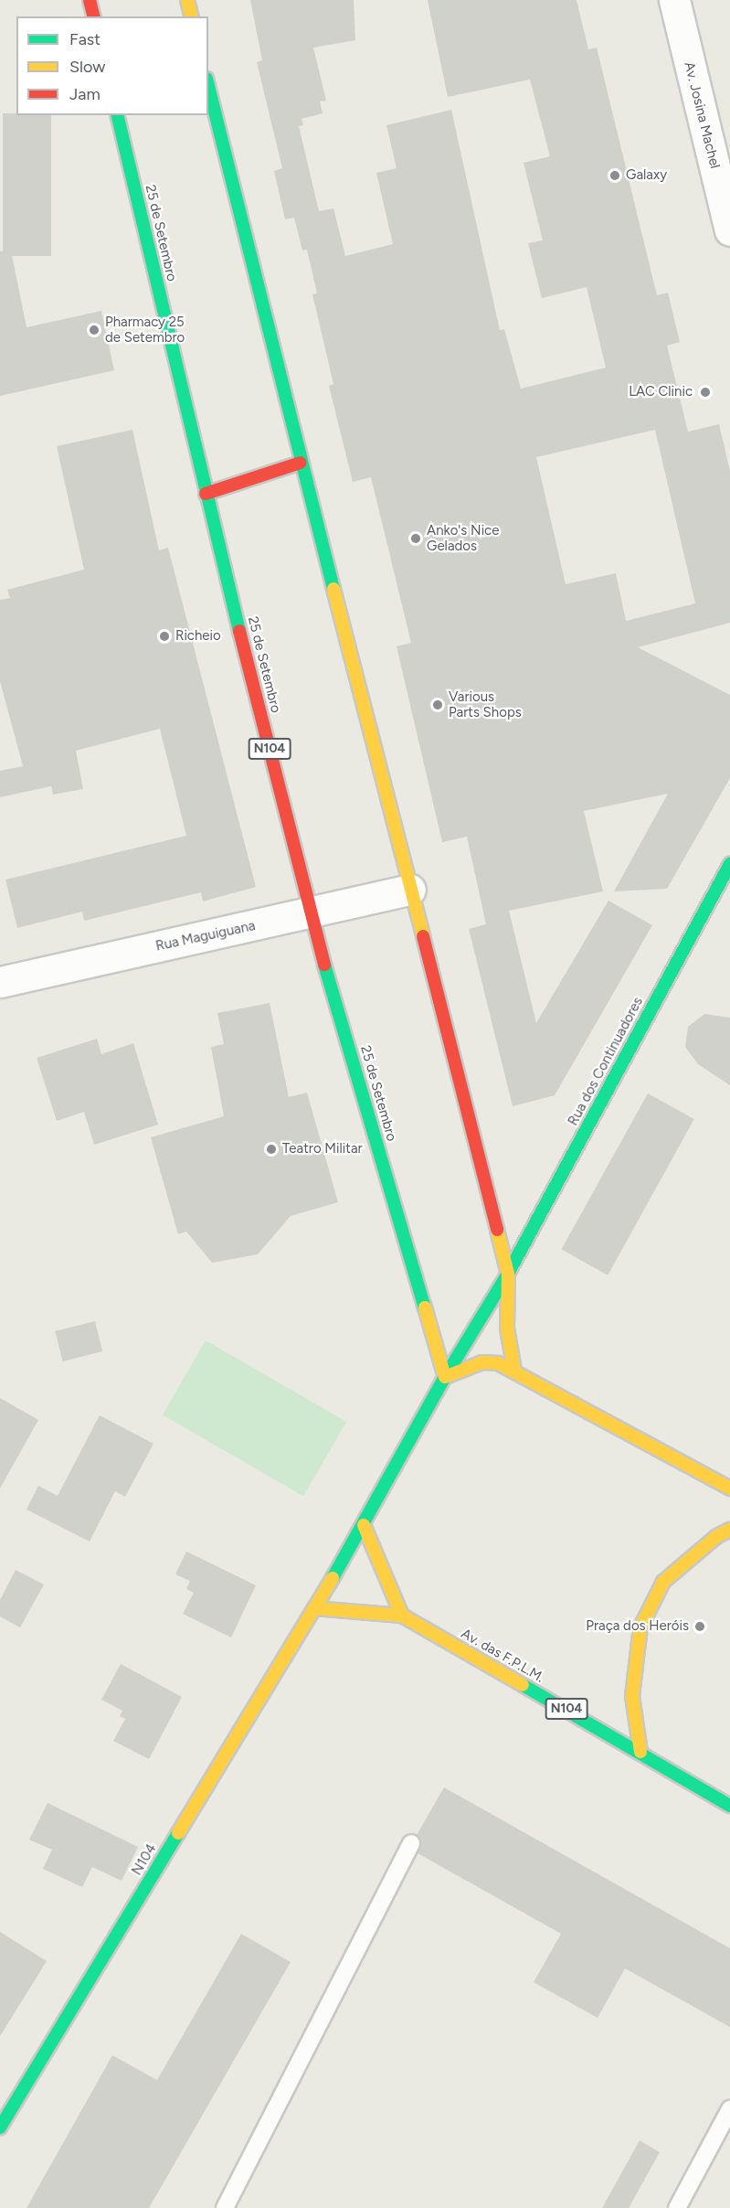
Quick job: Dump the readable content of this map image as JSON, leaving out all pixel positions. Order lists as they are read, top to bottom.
{
  "streets": {
    "main road": [
      "25 de Setembro",
      "N104",
      "Rua dos Continuadores",
      "Av. das F.P.L.M."
    ],
    "street": ["Av. Josina Machel", "Rua Maguiguana"]
  },
  "crossings": [
    ["25 de Setembro", "N104"],
    ["25 de Setembro", "Rua Maguiguana"],
    ["N104", "Rua dos Continuadores"],
    ["N104", "Av. das F.P.L.M."]
  ],
  "places": [
    "Galaxy",
    "Pharmacy 25 de Setembro",
    "LAC Clinic",
    "Anko's Nice Gelados",
    "Richeio",
    "Various Parts Shops",
    "Teatro Militar",
    "Praça dos Heróis"
  ],
  "legend": ["Fast", "Slow", "Jam"]
}
